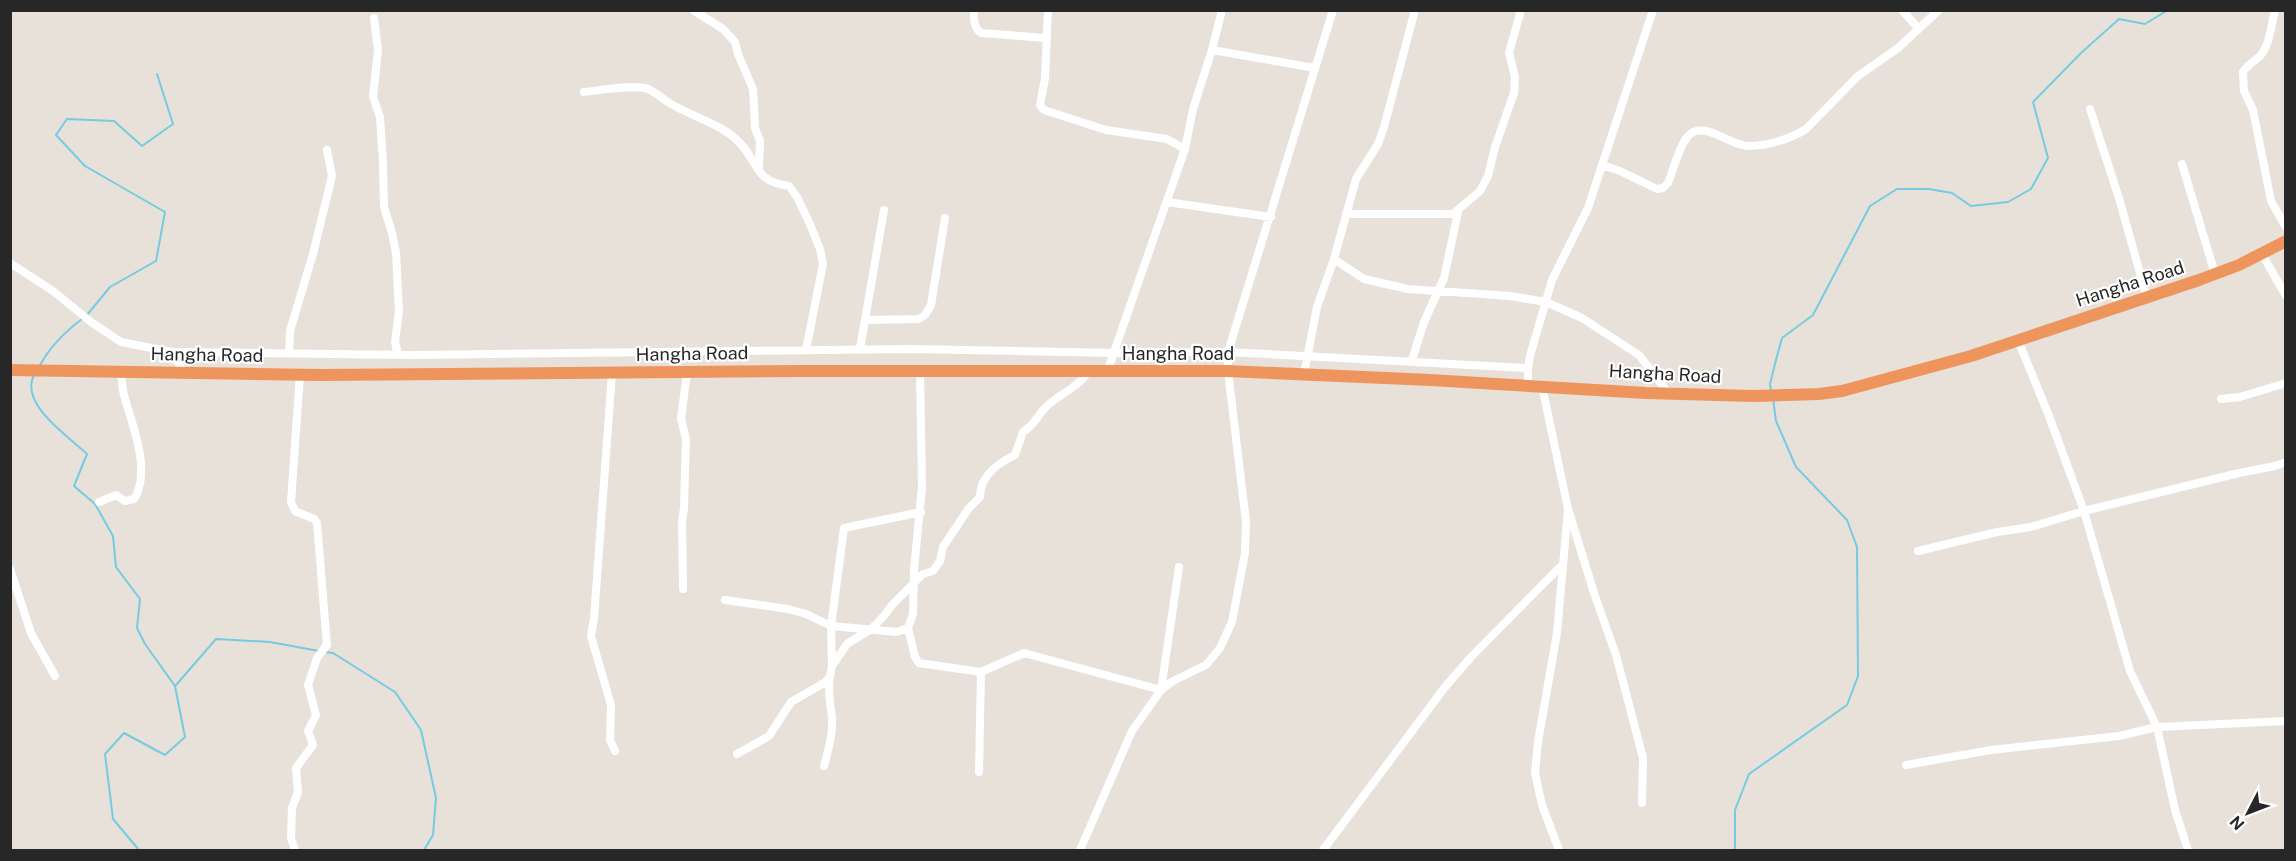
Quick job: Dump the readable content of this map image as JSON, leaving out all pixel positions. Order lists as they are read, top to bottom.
{
  "streets": {
    "highway": ["Hangha Road"]
  },
  "north": "bottom left"
}
